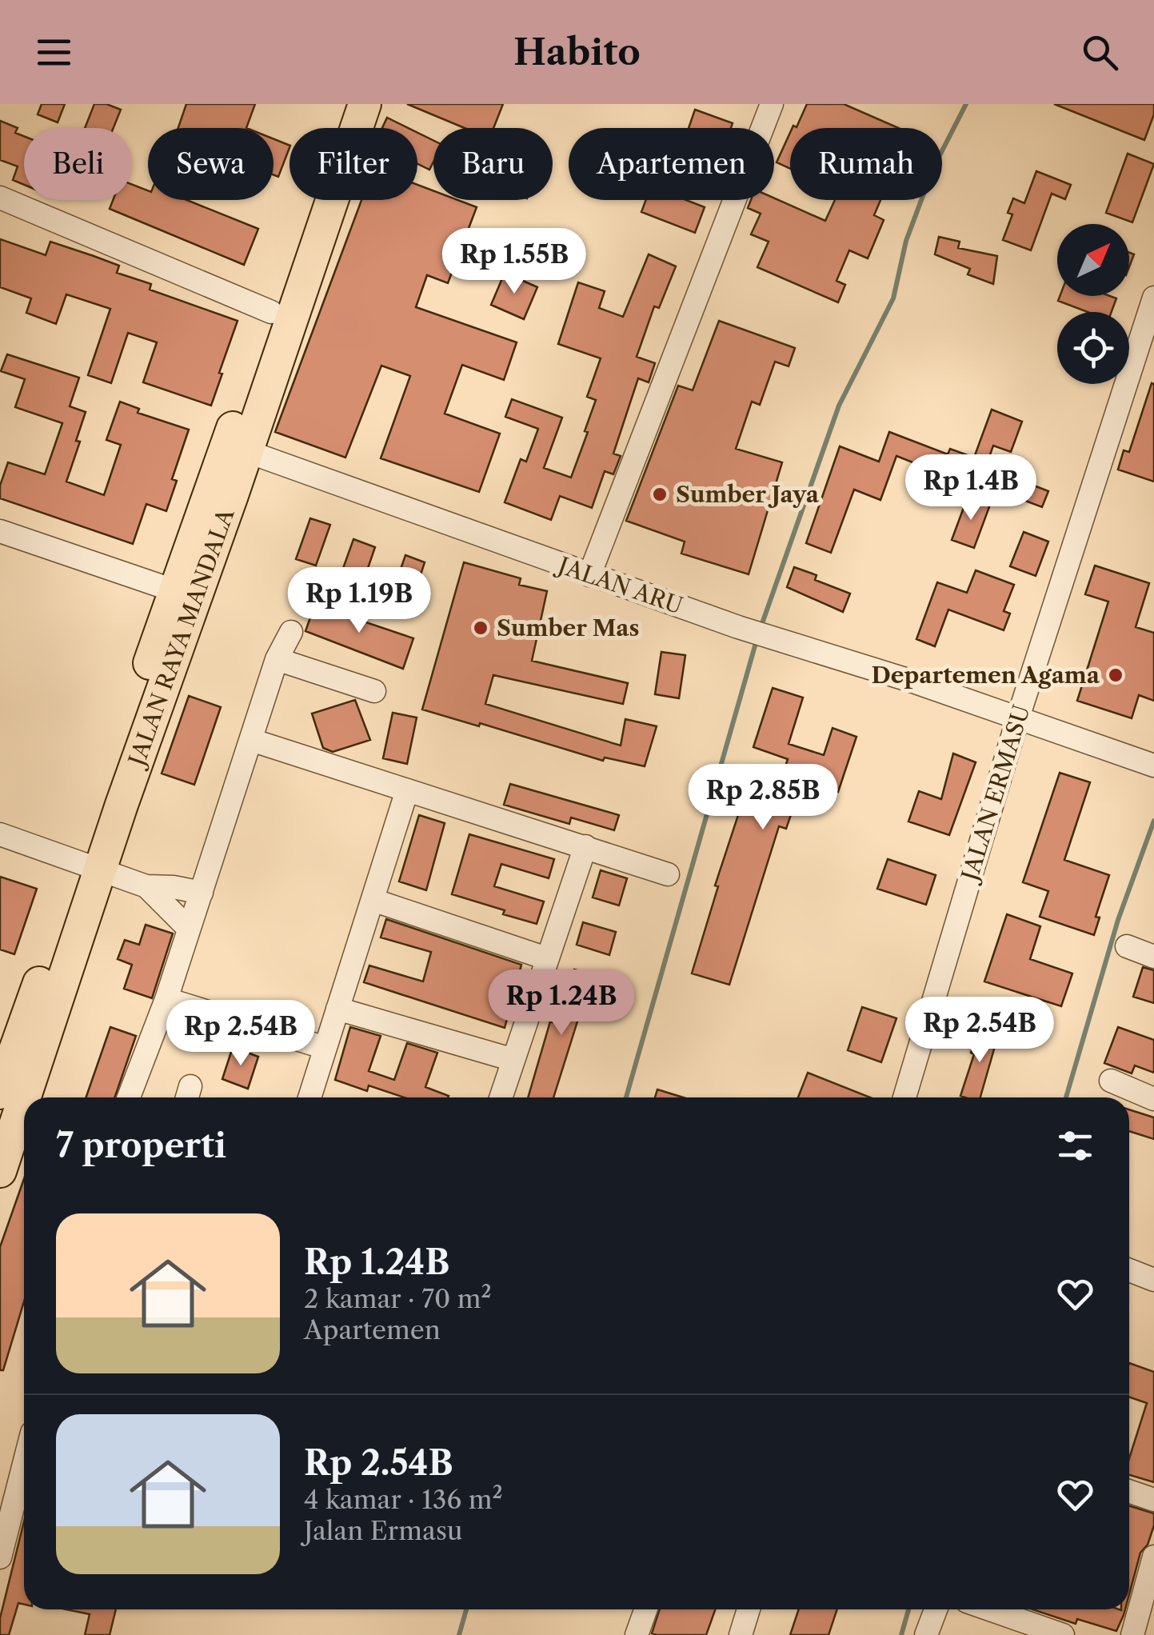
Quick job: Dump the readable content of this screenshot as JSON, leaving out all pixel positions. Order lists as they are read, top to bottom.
{
  "streets": {
    "highway": ["JALAN RAYA MANDALA"],
    "street": ["JALAN ARU", "JALAN ERMASU"]
  },
  "crossings": [
    ["JALAN ARU", "JALAN RAYA MANDALA"],
    ["JALAN ARU", "JALAN ERMASU"]
  ],
  "places": ["Sumber Jaya", "Sumber Mas", "Departemen Agama"],
  "north": "top right",
  "page": {
    "header": "Habito",
    "chip": [
      "Beli",
      "Sewa",
      "Filter",
      "Baru",
      "Apartemen",
      "Rumah"
    ],
    "price": [
      "Rp 1.55B",
      "Rp 1.4B",
      "Rp 1.19B",
      "Rp 2.85B",
      "Rp 1.24B",
      "Rp 2.54B",
      "Rp 2.54B"
    ],
    "heading": "7 properti",
    "list": [
      {
        "name": "Rp 1.24B",
        "note": "2 kamar · 70 m² · Apartemen"
      },
      {
        "name": "Rp 2.54B",
        "note": "4 kamar · 136 m² · Jalan Ermasu"
      }
    ]
  }
}
